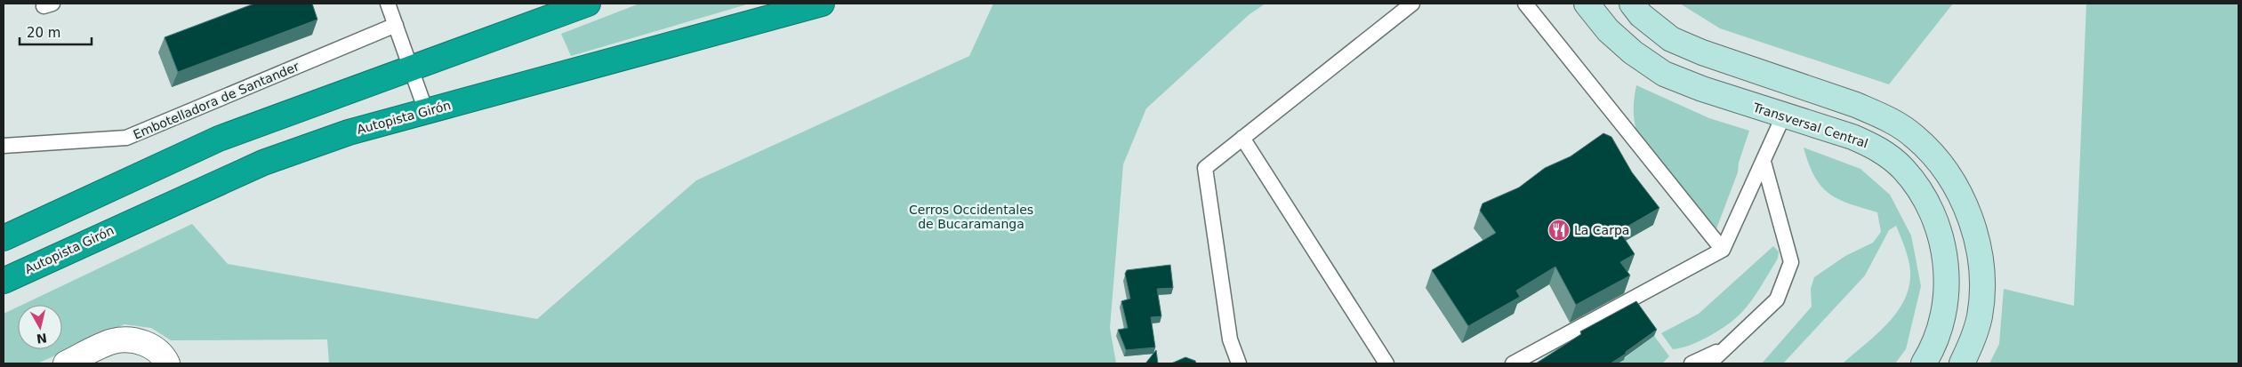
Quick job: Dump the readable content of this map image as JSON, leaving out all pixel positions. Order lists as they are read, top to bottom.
{
  "streets": {
    "highway": ["Autopista Girón"],
    "main road": ["Transversal Central"],
    "lane": ["Embotelladora de Santander"]
  },
  "parks": ["Cerros Occidentales de Bucaramanga"],
  "places": {
    "restaurant": ["La Carpa"]
  },
  "scale_bar": "20 m",
  "north": "bottom"
}
